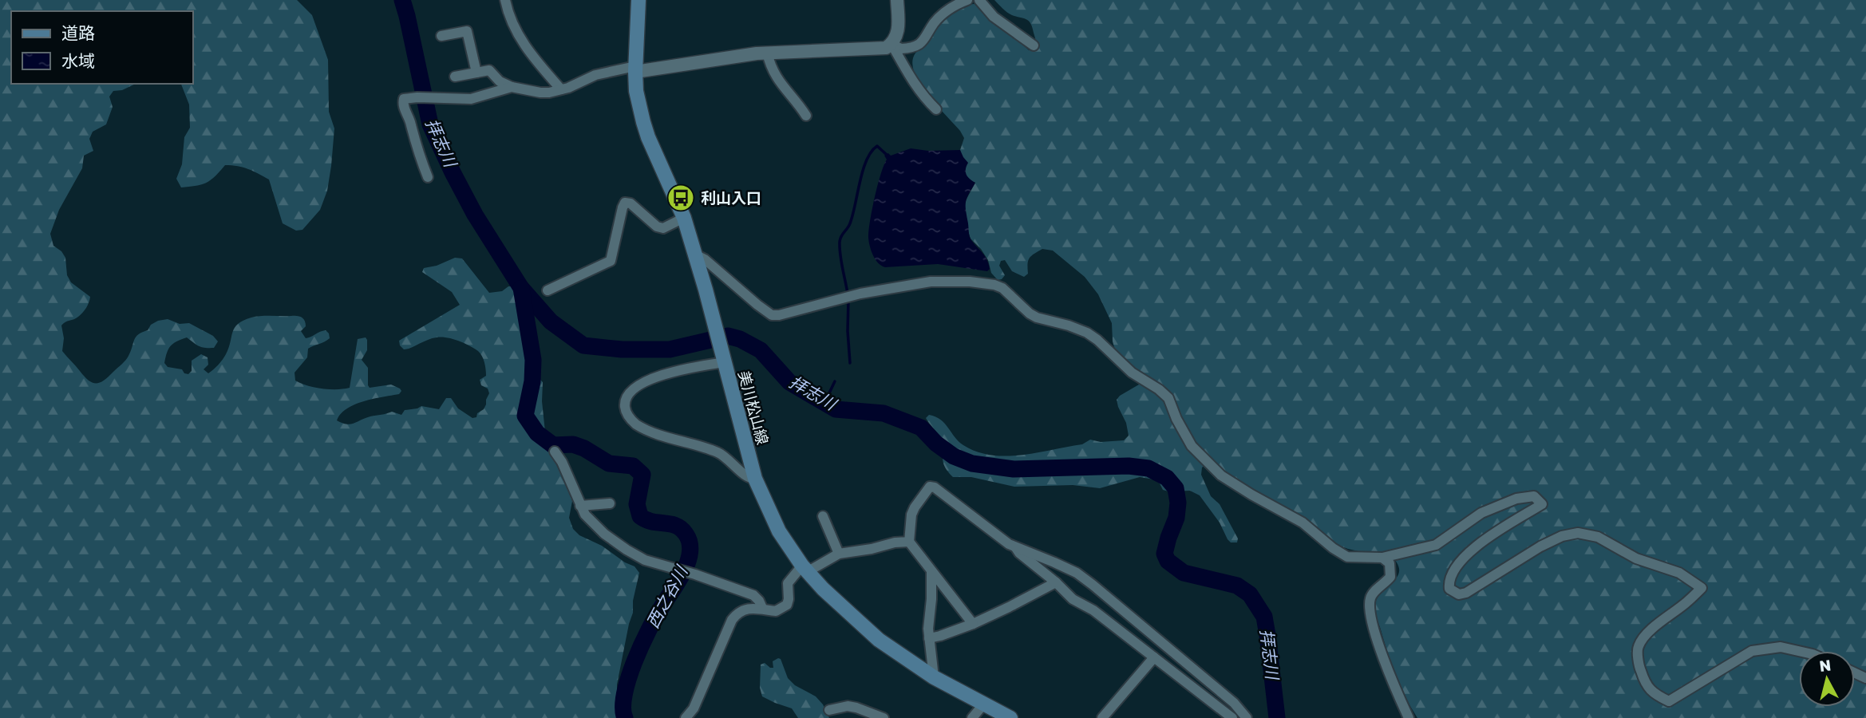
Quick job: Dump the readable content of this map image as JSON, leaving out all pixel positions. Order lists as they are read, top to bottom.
{
  "streets": {
    "main road": ["美川松山線"]
  },
  "water": ["拝志川", "西之谷川"],
  "places": {
    "bus stop": ["利山入口"]
  },
  "legend": ["道路", "水域"],
  "north": "top"
}
